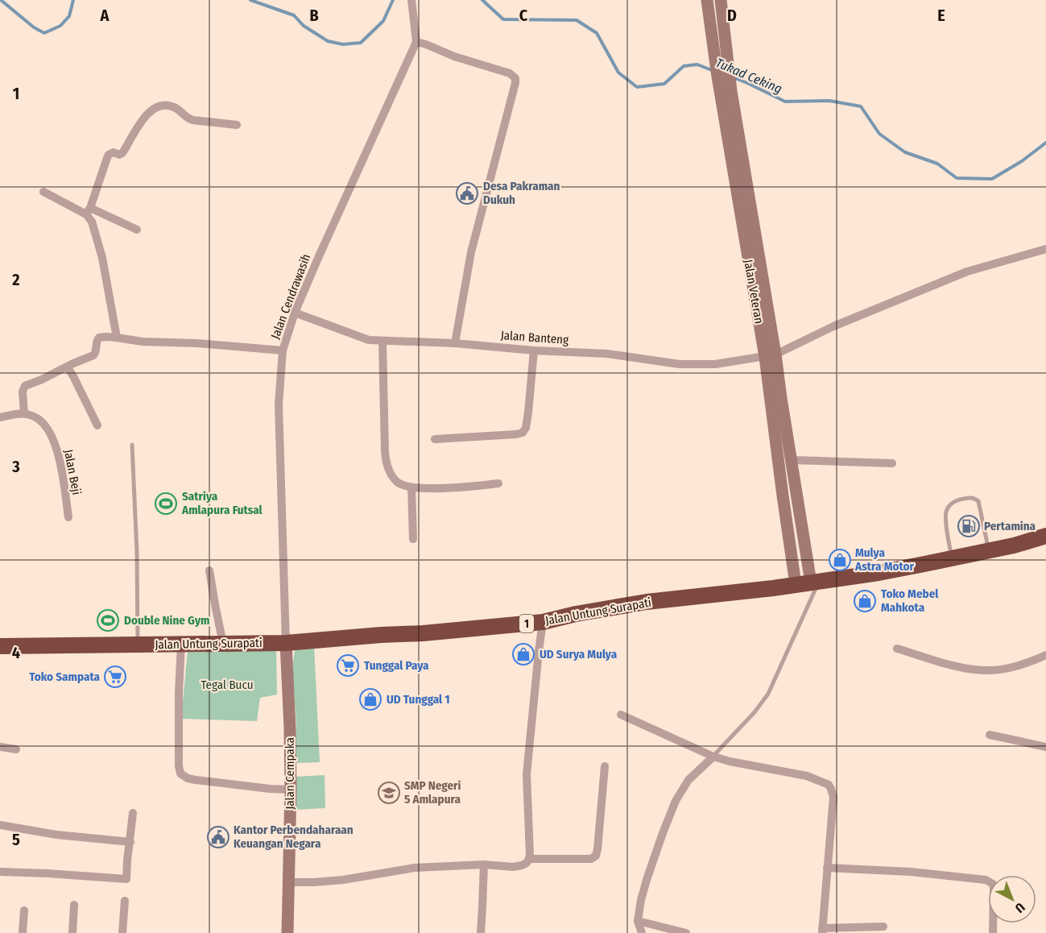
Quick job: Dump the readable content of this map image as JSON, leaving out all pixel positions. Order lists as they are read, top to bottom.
{
  "streets": {
    "highway": ["Jalan Untung Surapati", "1"],
    "main road": ["Jalan Veteran", "Jalan Cempaka"],
    "street": ["Jalan Cendrawasih", "Jalan Banteng", "Jalan Beji"]
  },
  "crossings": [
    ["Jalan Veteran", "Jalan Banteng"],
    ["Jalan Veteran", "Jalan Untung Surapati"],
    ["Jalan Cendrawasih", "Jalan Banteng"],
    ["Jalan Cendrawasih", "Jalan Untung Surapati"],
    ["Jalan Cendrawasih", "Jalan Cempaka"],
    ["Jalan Untung Surapati", "Jalan Cempaka"]
  ],
  "water": ["Tukad Ceking"],
  "parks": ["Tegal Bucu"],
  "places": {
    "public building": ["Desa Pakraman Dukuh", "Kantor Perbendaharaan Keuangan Negara"],
    "sports": ["Satriya Amlapura Futsal", "Double Nine Gym"],
    "fuel station": ["Pertamina"],
    "shop": [
      "Mulya Astra Motor",
      "Toko Mebel Mahkota",
      "UD Surya Mulya",
      "UD Tunggal 1"
    ],
    "supermarket": ["Tunggal Paya", "Toko Sampata"],
    "school or university": ["SMP Negeri 5 Amlapura"]
  },
  "north": "bottom right",
  "grid": {
    "columns": [
      "A",
      "B",
      "C",
      "D",
      "E"
    ],
    "rows": [
      "1",
      "2",
      "3",
      "4",
      "5"
    ]
  }
}
